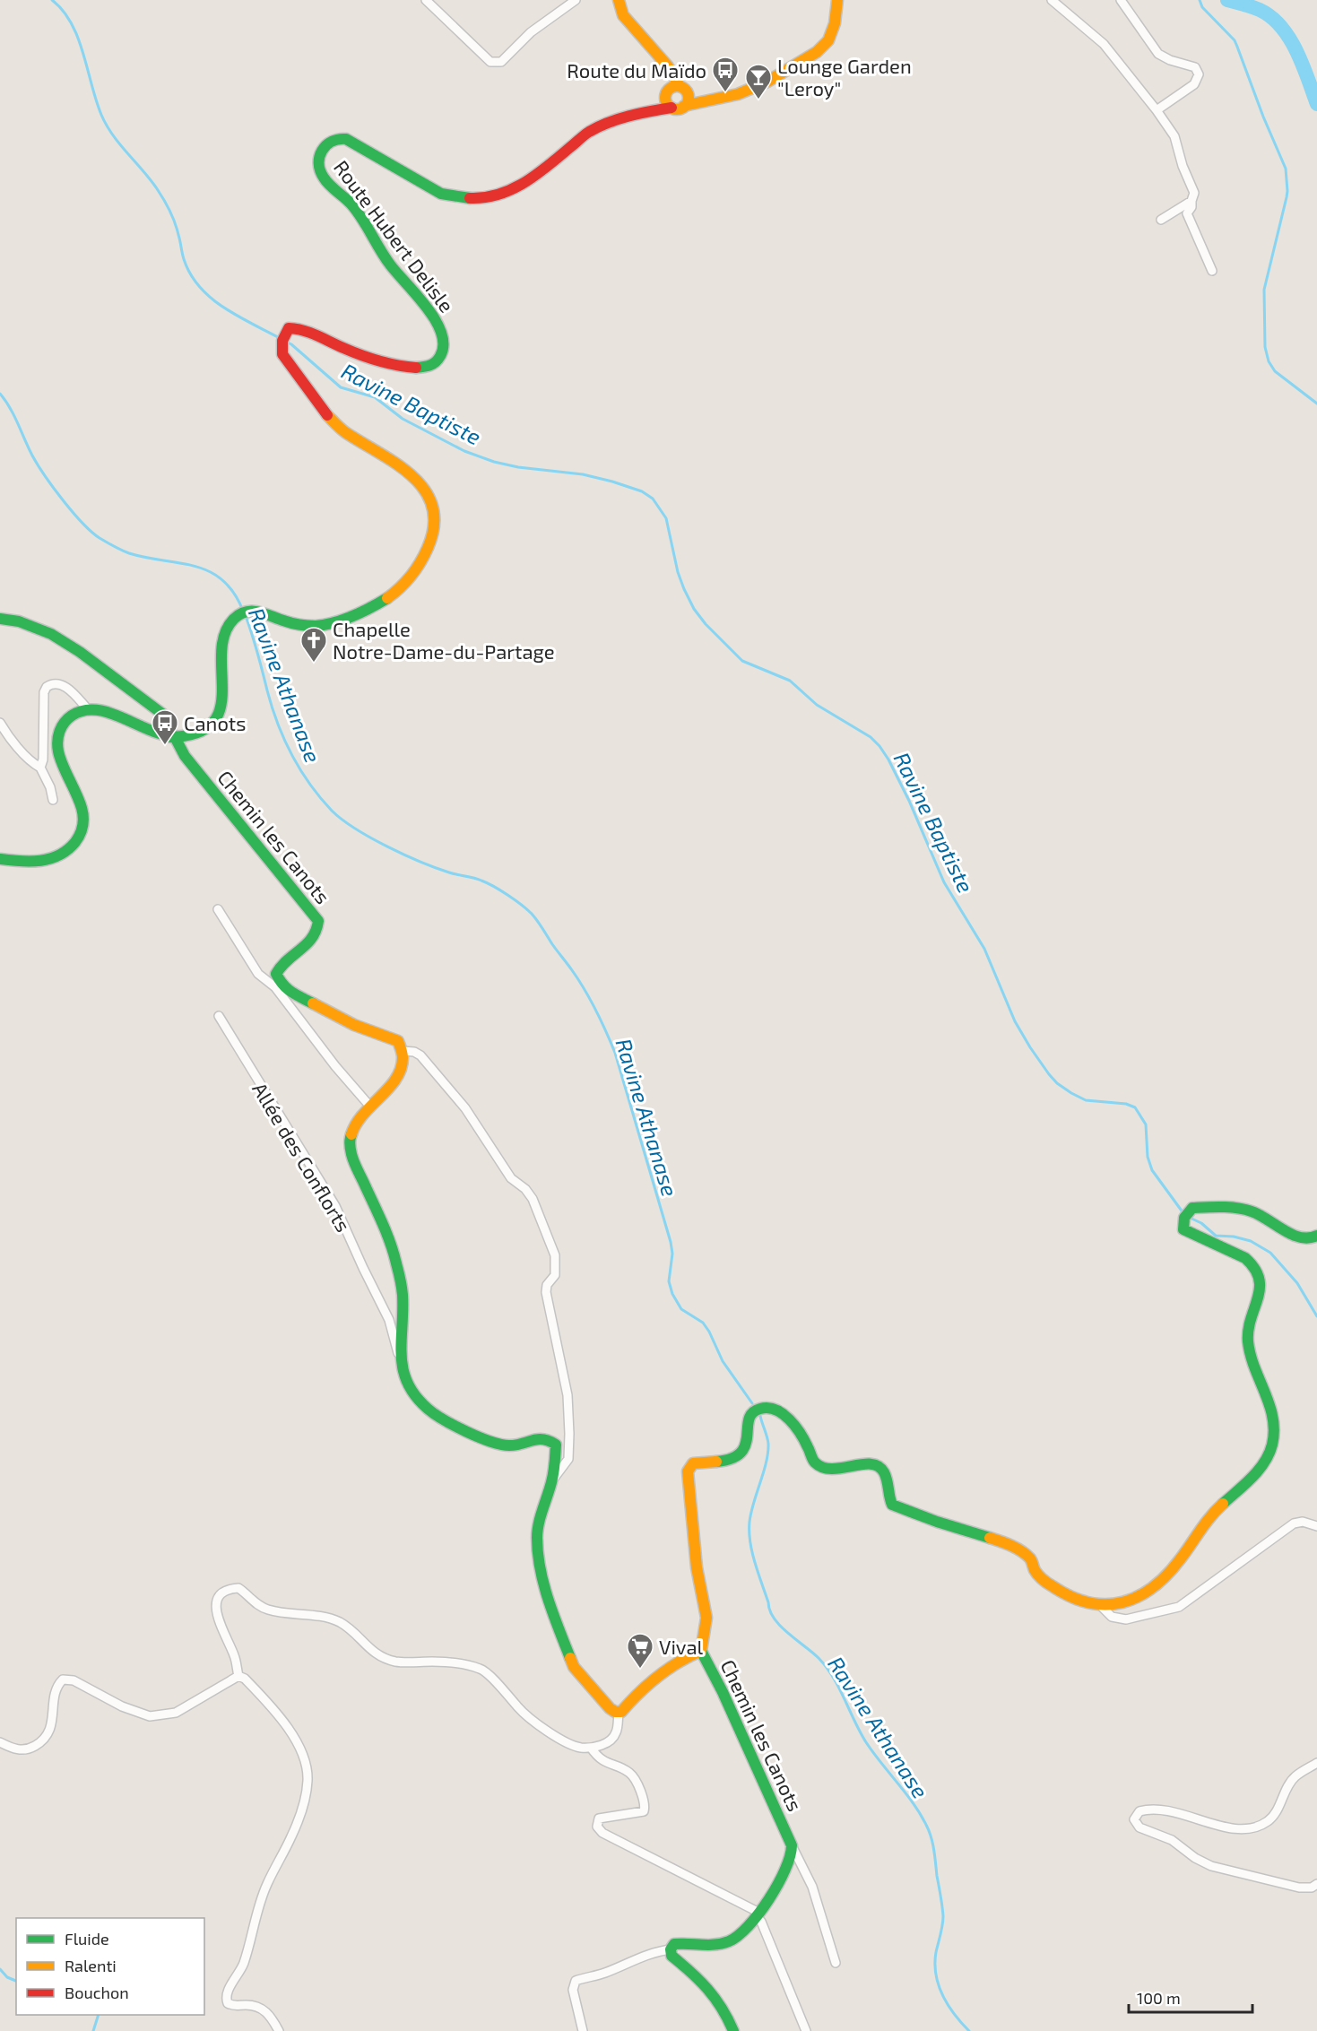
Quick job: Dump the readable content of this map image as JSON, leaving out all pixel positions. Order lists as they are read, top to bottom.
{
  "streets": {
    "street": ["Route Hubert Delisle", "Chemin les Canots", "Allée des Conflorts"]
  },
  "crossings": [
    ["Route Hubert Delisle", "Chemin les Canots"]
  ],
  "water": ["Ravine Baptiste", "Ravine Athanase"],
  "places": {
    "bus stop": ["Route du Maïdo", "Canots"],
    "bar": ["Lounge Garden \"Leroy\""],
    "church": ["Chapelle Notre-Dame-du-Partage"],
    "supermarket": ["Vival"]
  },
  "legend": ["Fluide", "Ralenti", "Bouchon"],
  "scale_bar": "100 m"
}
